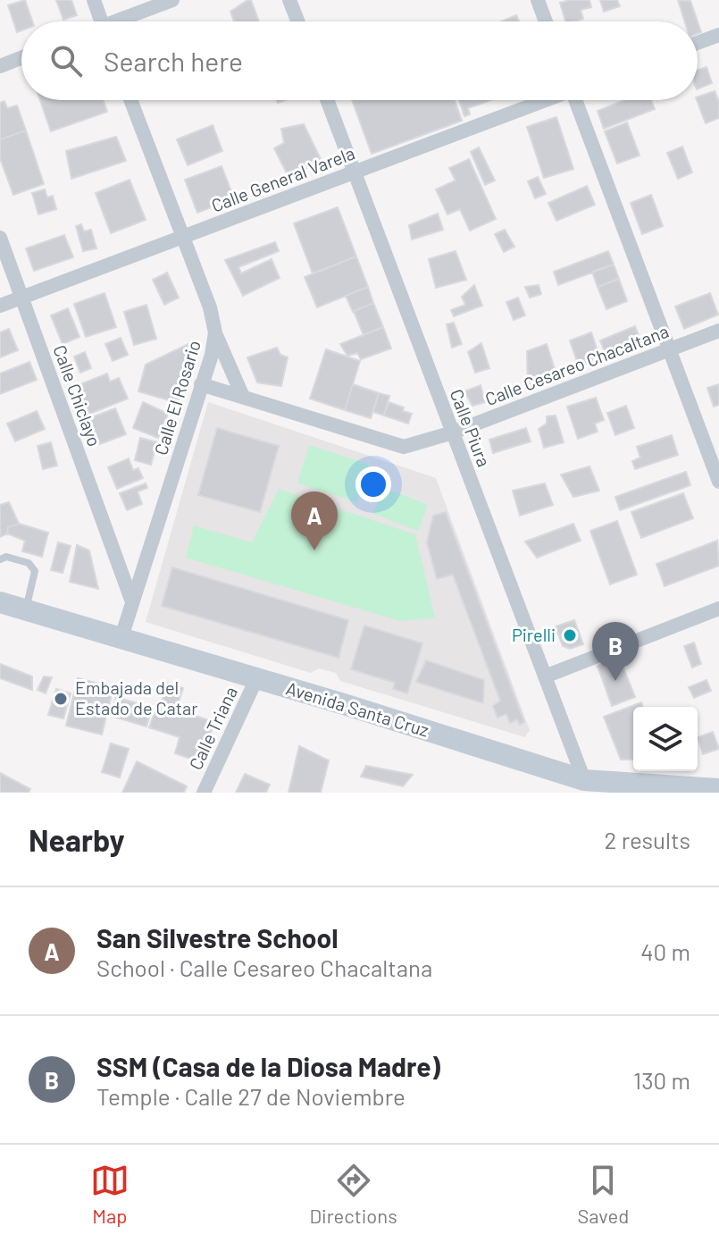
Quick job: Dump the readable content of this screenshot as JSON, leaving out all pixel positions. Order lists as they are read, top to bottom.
{
  "streets": {
    "main road": ["Avenida Santa Cruz"],
    "street": [
      "Calle General Varela",
      "Calle Cesareo Chacaltana",
      "Calle Chiclayo",
      "Calle El Rosario",
      "Calle Piura",
      "Calle Triana"
    ]
  },
  "crossings": [
    ["Calle General Varela", "Calle Chiclayo"],
    ["Calle General Varela", "Calle El Rosario"],
    ["Calle General Varela", "Calle Piura"],
    ["Calle Cesareo Chacaltana", "Calle El Rosario"],
    ["Calle Cesareo Chacaltana", "Calle Piura"],
    ["Calle Chiclayo", "Calle El Rosario"],
    ["Calle El Rosario", "Avenida Santa Cruz"],
    ["Calle Piura", "Avenida Santa Cruz"],
    ["Avenida Santa Cruz", "Calle Triana"]
  ],
  "places": ["Pirelli", "Embajada del Estado de Catar"],
  "page": {
    "search": "Search here",
    "pins": ["A", "B"],
    "heading": ["Nearby", "2 results"],
    "list": [
      {
        "mark": "A",
        "name": "San Silvestre School",
        "note": "School · Calle Cesareo Chacaltana",
        "value": "40 m"
      },
      {
        "mark": "B",
        "name": "SSM (Casa de la Diosa Madre)",
        "note": "Temple · Calle 27 de Noviembre",
        "value": "130 m"
      }
    ],
    "nav": ["Map", "Directions", "Saved"]
  }
}
